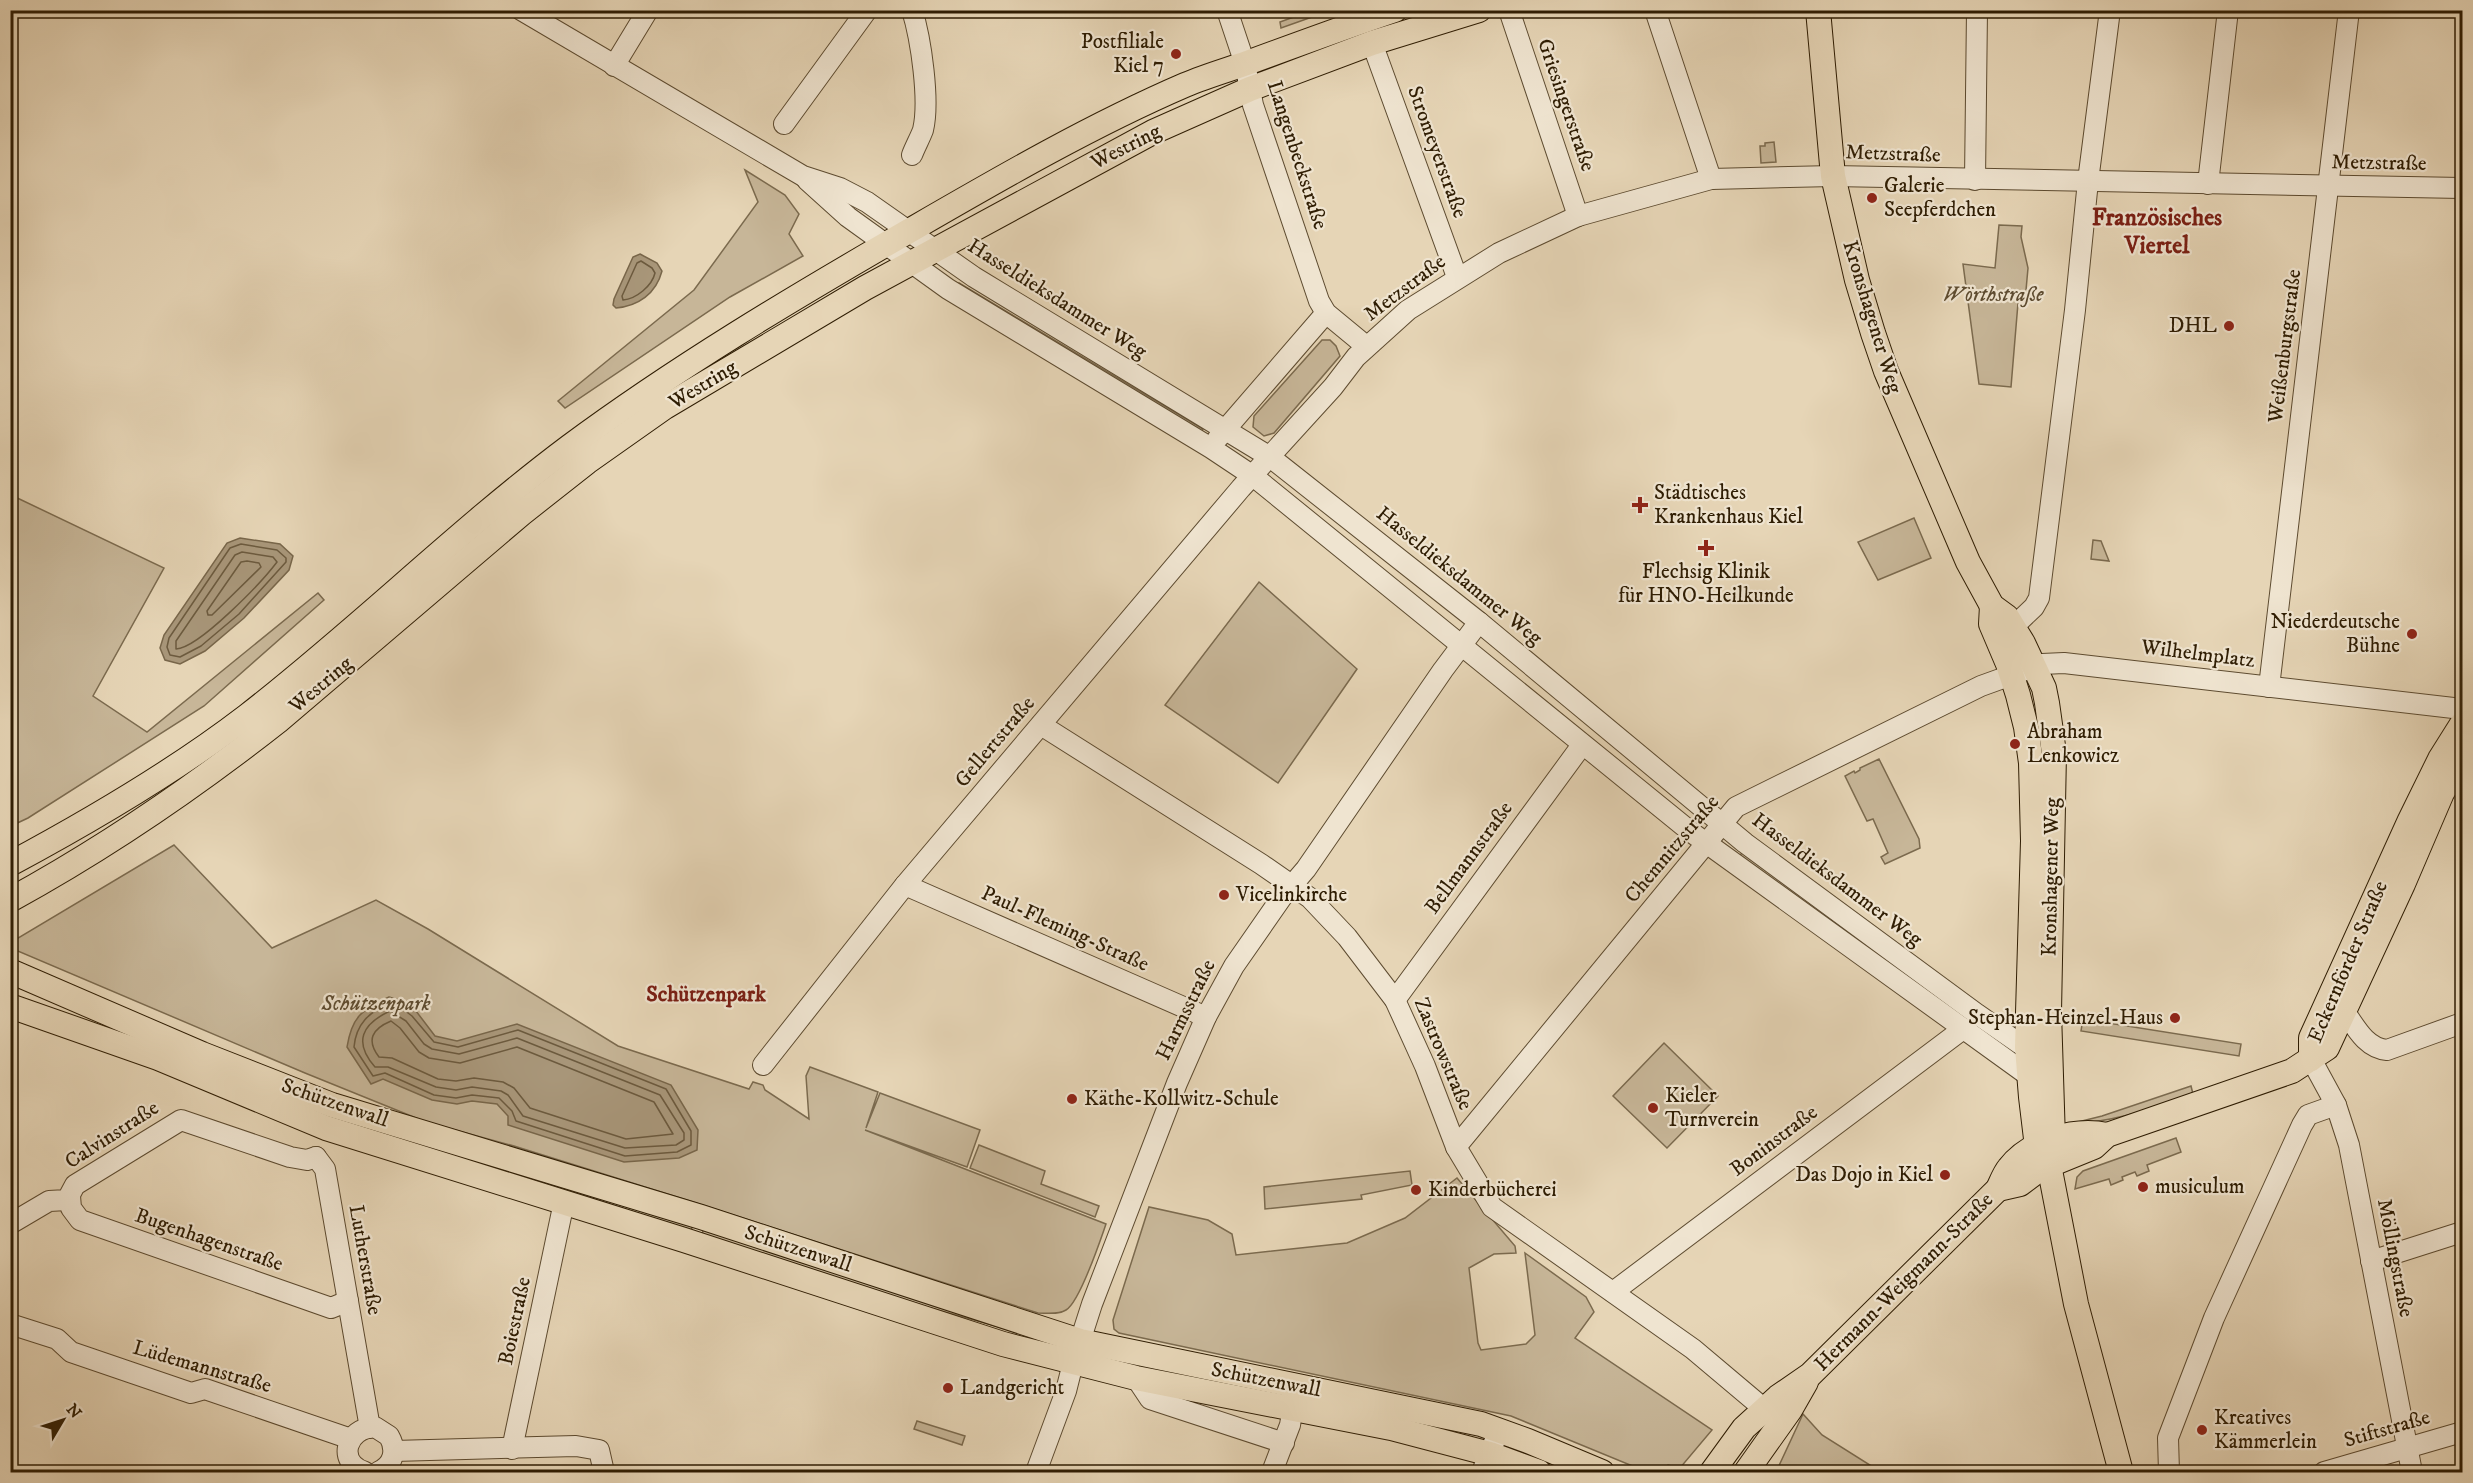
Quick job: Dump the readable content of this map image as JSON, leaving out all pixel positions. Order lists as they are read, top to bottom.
{
  "streets": {
    "main road": [
      "Westring",
      "Kronshagener Weg",
      "Eckernförder Straße",
      "Schützenwall",
      "Hermann-Weigmann-Straße"
    ],
    "street": [
      "Griesingerstraße",
      "Stromeyerstraße",
      "Metzstraße",
      "Langenbeckstraße",
      "Hasseldieksdammer Weg",
      "Weißenburgstraße",
      "Wilhelmplatz",
      "Gellertstraße",
      "Chemnitzstraße",
      "Bellmannstraße",
      "Paul-Fleming-Straße",
      "Harmsstraße",
      "Zastrowstraße",
      "Calvinstraße",
      "Boninstraße",
      "Bugenhagenstraße",
      "Möllingstraße",
      "Lutherstraße",
      "Boiestraße",
      "Lüdemannstraße",
      "Stiftstraße"
    ]
  },
  "crossings": [
    ["Griesingerstraße", "Metzstraße"],
    ["Westring", "Stromeyerstraße"],
    ["Westring", "Langenbeckstraße"],
    ["Westring", "Hasseldieksdammer Weg"],
    ["Stromeyerstraße", "Metzstraße"],
    ["Metzstraße", "Langenbeckstraße"],
    ["Metzstraße", "Hasseldieksdammer Weg"],
    ["Metzstraße", "Kronshagener Weg"],
    ["Metzstraße", "Weißenburgstraße"],
    ["Metzstraße", "Gellertstraße"],
    ["Hasseldieksdammer Weg", "Kronshagener Weg"],
    ["Hasseldieksdammer Weg", "Gellertstraße"],
    ["Hasseldieksdammer Weg", "Chemnitzstraße"],
    ["Hasseldieksdammer Weg", "Bellmannstraße"],
    ["Hasseldieksdammer Weg", "Harmsstraße"],
    ["Hasseldieksdammer Weg", "Boninstraße"],
    ["Kronshagener Weg", "Wilhelmplatz"],
    ["Kronshagener Weg", "Chemnitzstraße"],
    ["Kronshagener Weg", "Hermann-Weigmann-Straße"],
    ["Weißenburgstraße", "Wilhelmplatz"],
    ["Wilhelmplatz", "Chemnitzstraße"],
    ["Gellertstraße", "Paul-Fleming-Straße"],
    ["Gellertstraße", "Zastrowstraße"],
    ["Chemnitzstraße", "Zastrowstraße"],
    ["Bellmannstraße", "Zastrowstraße"],
    ["Paul-Fleming-Straße", "Harmsstraße"],
    ["Eckernförder Straße", "Möllingstraße"],
    ["Eckernförder Straße", "Hermann-Weigmann-Straße"],
    ["Harmsstraße", "Zastrowstraße"],
    ["Harmsstraße", "Schützenwall"],
    ["Zastrowstraße", "Boninstraße"],
    ["Zastrowstraße", "Hermann-Weigmann-Straße"],
    ["Schützenwall", "Boiestraße"],
    ["Calvinstraße", "Bugenhagenstraße"],
    ["Calvinstraße", "Lutherstraße"],
    ["Bugenhagenstraße", "Lutherstraße"],
    ["Möllingstraße", "Hermann-Weigmann-Straße"],
    ["Möllingstraße", "Stiftstraße"]
  ],
  "districts": ["Französisches Viertel", "Schützenpark"],
  "parks": ["Wörthstraße", "Schützenpark"],
  "places": {
    "other": [
      "Postfiliale Kiel 7",
      "Galerie Seepferdchen",
      "DHL",
      "Niederdeutsche Bühne",
      "Abraham Lenkowicz",
      "Vicelinkirche",
      "Stephan-Heinzel-Haus",
      "Käthe-Kollwitz-Schule",
      "Kieler Turnverein",
      "Das Dojo in Kiel",
      "musiculum",
      "Kinderbücherei",
      "Landgericht",
      "Kreatives Kämmerlein"
    ],
    "health": ["Städtisches Krankenhaus Kiel", "Flechsig Klinik für HNO-Heilkunde"]
  },
  "north": "top right"
}
